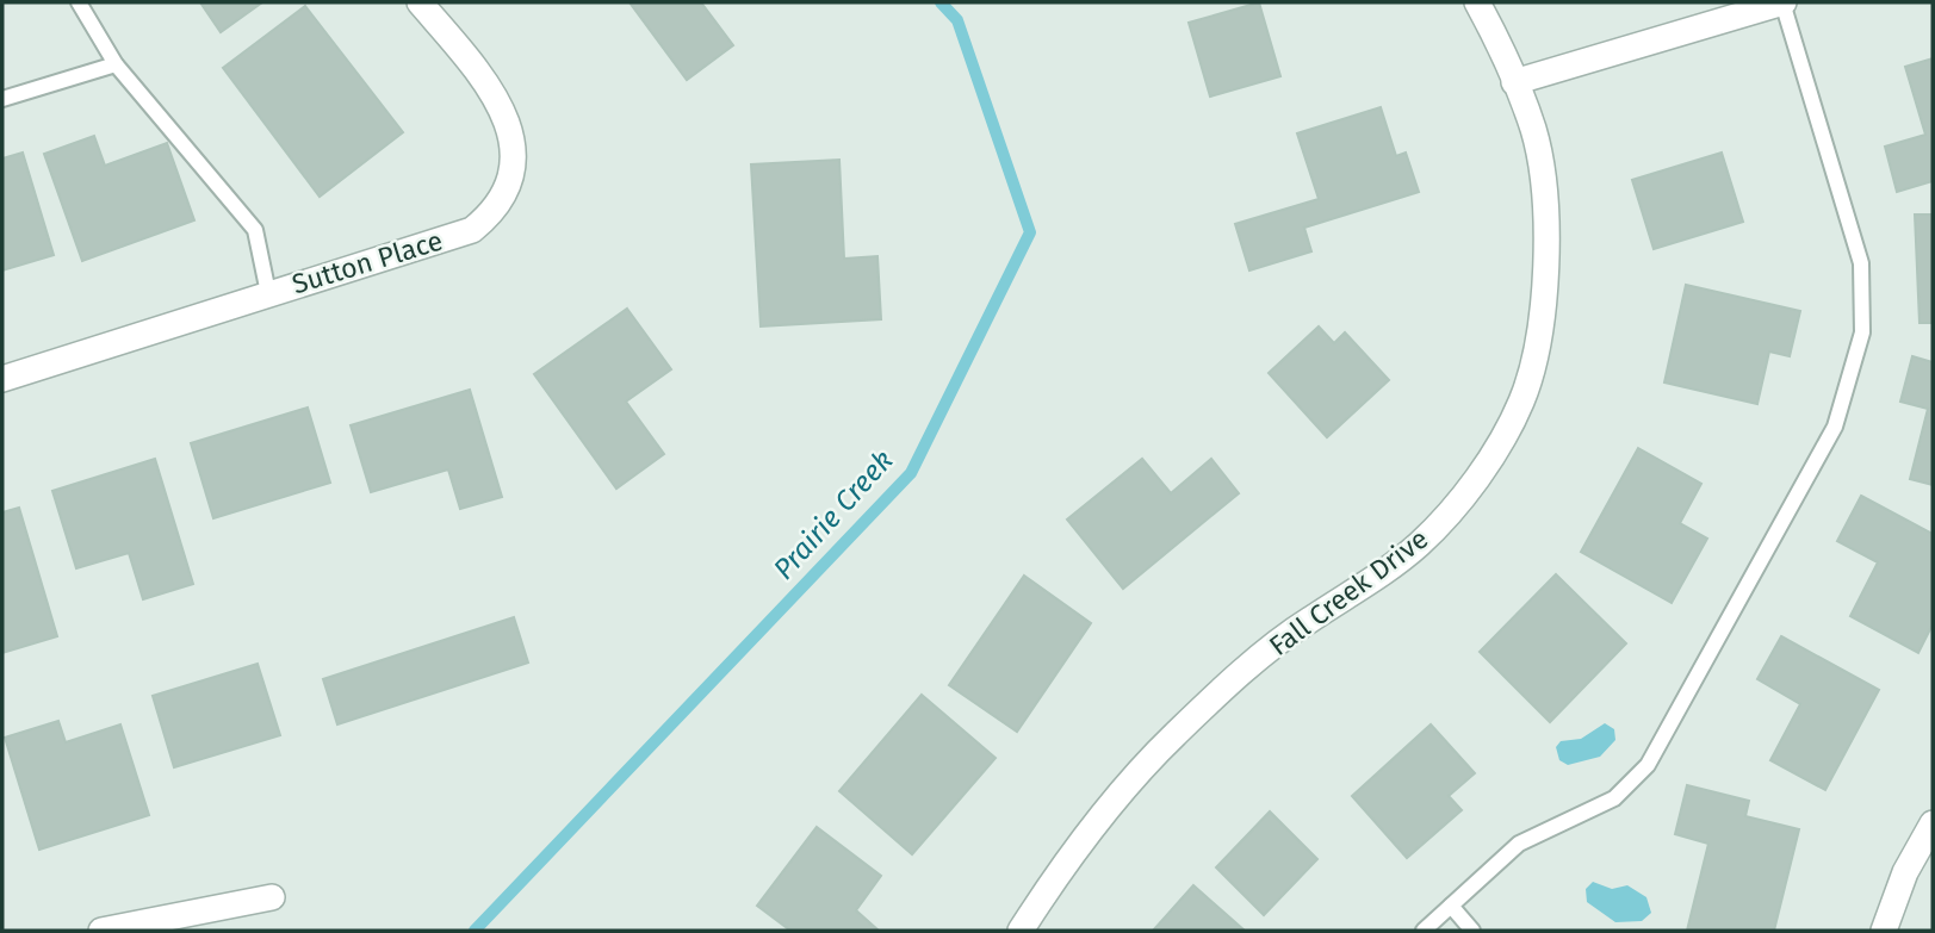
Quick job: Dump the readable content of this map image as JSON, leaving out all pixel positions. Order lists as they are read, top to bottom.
{
  "streets": {
    "street": ["Sutton Place", "Fall Creek Drive"]
  },
  "water": ["Prairie Creek"]
}
